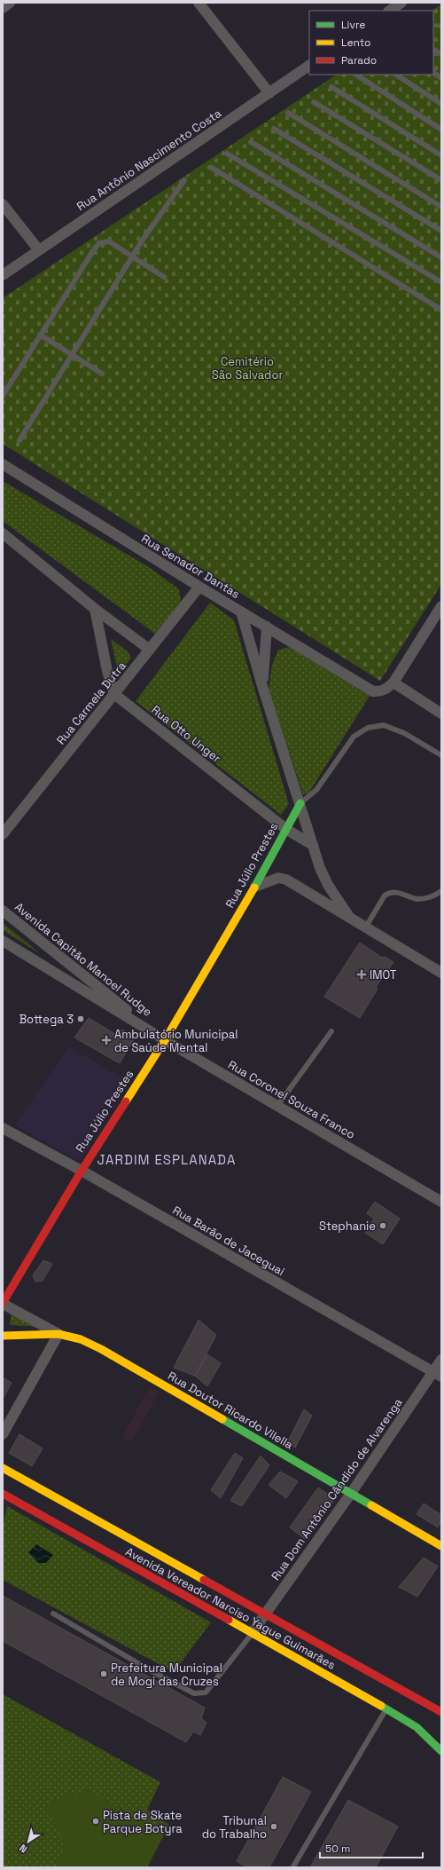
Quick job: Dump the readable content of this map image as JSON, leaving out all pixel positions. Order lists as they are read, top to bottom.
{
  "streets": {
    "street": [
      "Rua Antônio Nascimento Costa",
      "Rua Senador Dantas",
      "Rua Carmela Dutra",
      "Rua Otto Unger",
      "Rua Júlio Prestes",
      "Avenida Capitão Manoel Rudge",
      "Rua Coronel Souza Franco",
      "Rua Barão de Jaceguai",
      "Rua Doutor Ricardo Vilella",
      "Rua Dom Antônio Cândido de Alvarenga",
      "Avenida Vereador Narciso Yague Guimarães"
    ]
  },
  "crossings": [
    ["Rua Senador Dantas", "Rua Carmela Dutra"],
    ["Rua Carmela Dutra", "Rua Otto Unger"],
    ["Rua Otto Unger", "Rua Júlio Prestes"],
    ["Rua Júlio Prestes", "Avenida Capitão Manoel Rudge"],
    ["Rua Júlio Prestes", "Rua Coronel Souza Franco"],
    ["Rua Júlio Prestes", "Rua Barão de Jaceguai"],
    ["Rua Júlio Prestes", "Rua Doutor Ricardo Vilella"],
    ["Avenida Capitão Manoel Rudge", "Rua Coronel Souza Franco"],
    ["Rua Barão de Jaceguai", "Rua Dom Antônio Cândido de Alvarenga"],
    ["Rua Doutor Ricardo Vilella", "Rua Dom Antônio Cândido de Alvarenga"],
    ["Rua Dom Antônio Cândido de Alvarenga", "Avenida Vereador Narciso Yague Guimarães"]
  ],
  "districts": ["JARDIM ESPLANADA"],
  "parks": ["Cemitério São Salvador"],
  "places": {
    "health": ["IMOT", "Ambulatório Municipal de Saúde Mental"],
    "other": [
      "Bottega 3",
      "Stephanie",
      "Prefeitura Municipal de Mogi das Cruzes",
      "Pista de Skate Parque Botyra",
      "Tribunal do Trabalho"
    ]
  },
  "legend": ["Livre", "Lento", "Parado"],
  "scale_bar": "50 m",
  "north": "bottom left"
}
